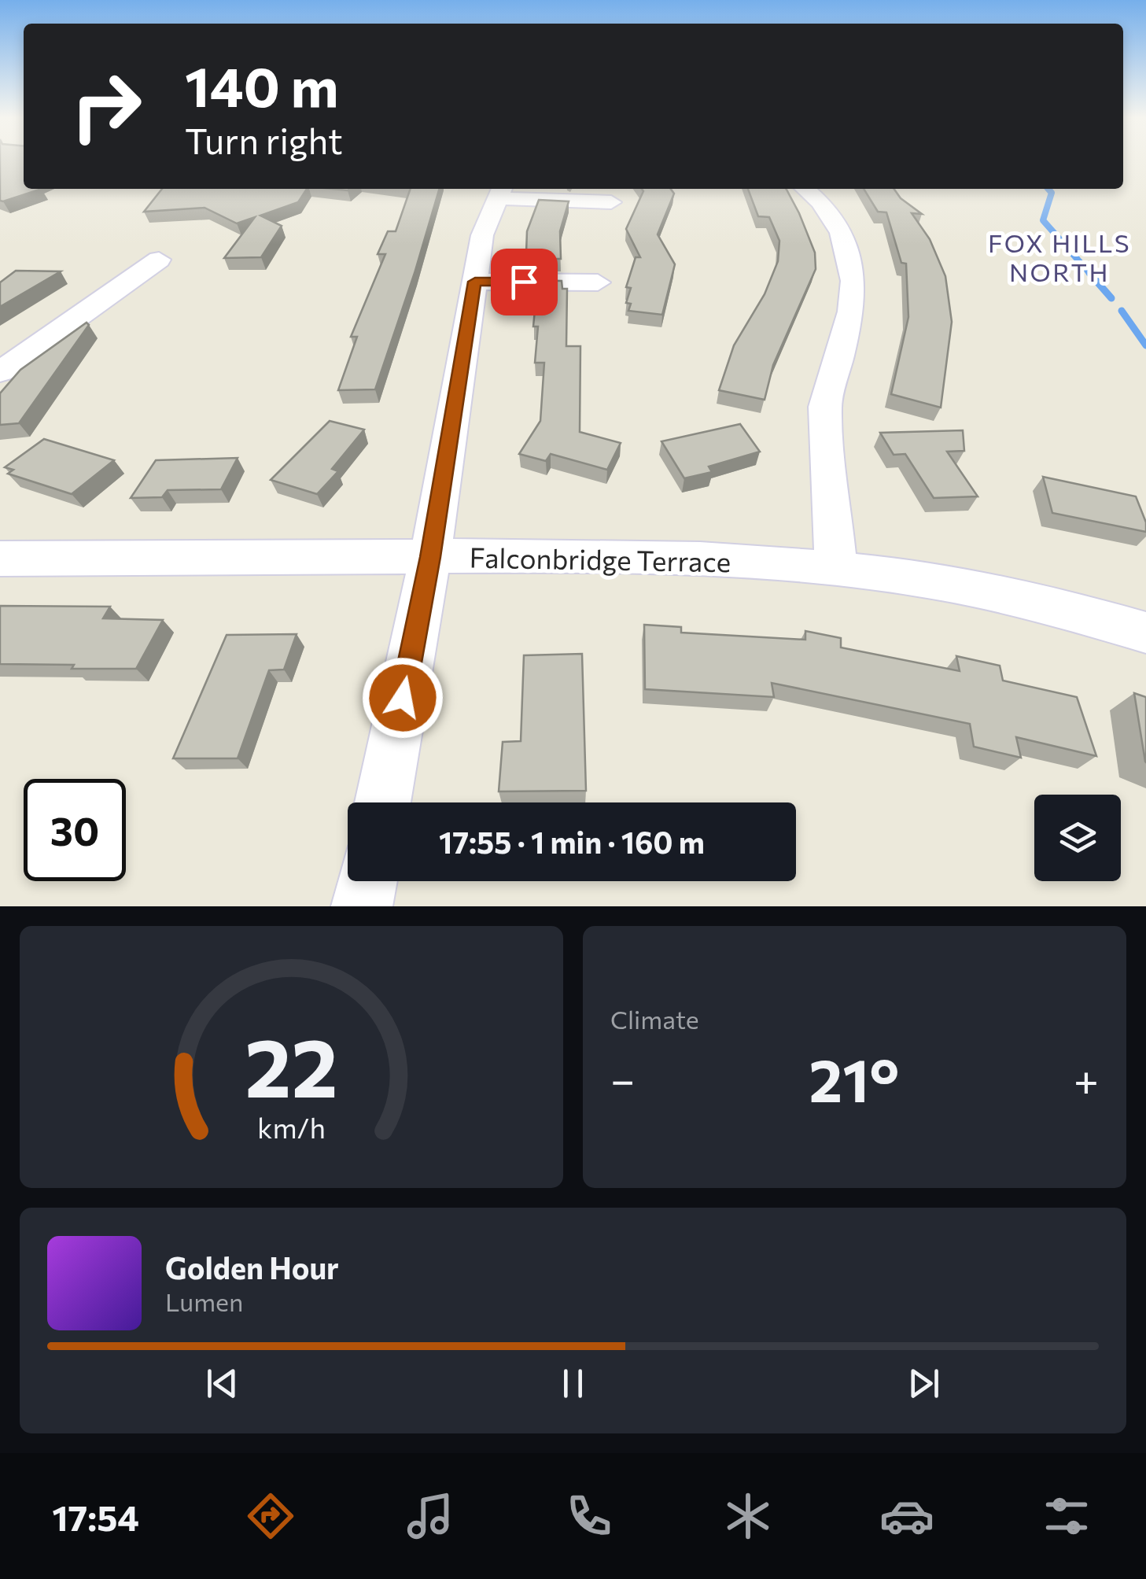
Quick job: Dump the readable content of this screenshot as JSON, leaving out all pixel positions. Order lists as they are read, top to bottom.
{
  "streets": {
    "street": ["Falconbridge Terrace"]
  },
  "districts": ["FOX HILLS NORTH"],
  "page": {
    "turn": ["140 m", "Turn right"],
    "limit": "30",
    "trip": "17:55 · 1 min · 160 m",
    "tile": "Climate",
    "heat": ["−", "21°", "+"],
    "song": ["Golden Hour", "Lumen"],
    "tabs": "17:54",
    "gauge": ["22", "km/h"]
  }
}
